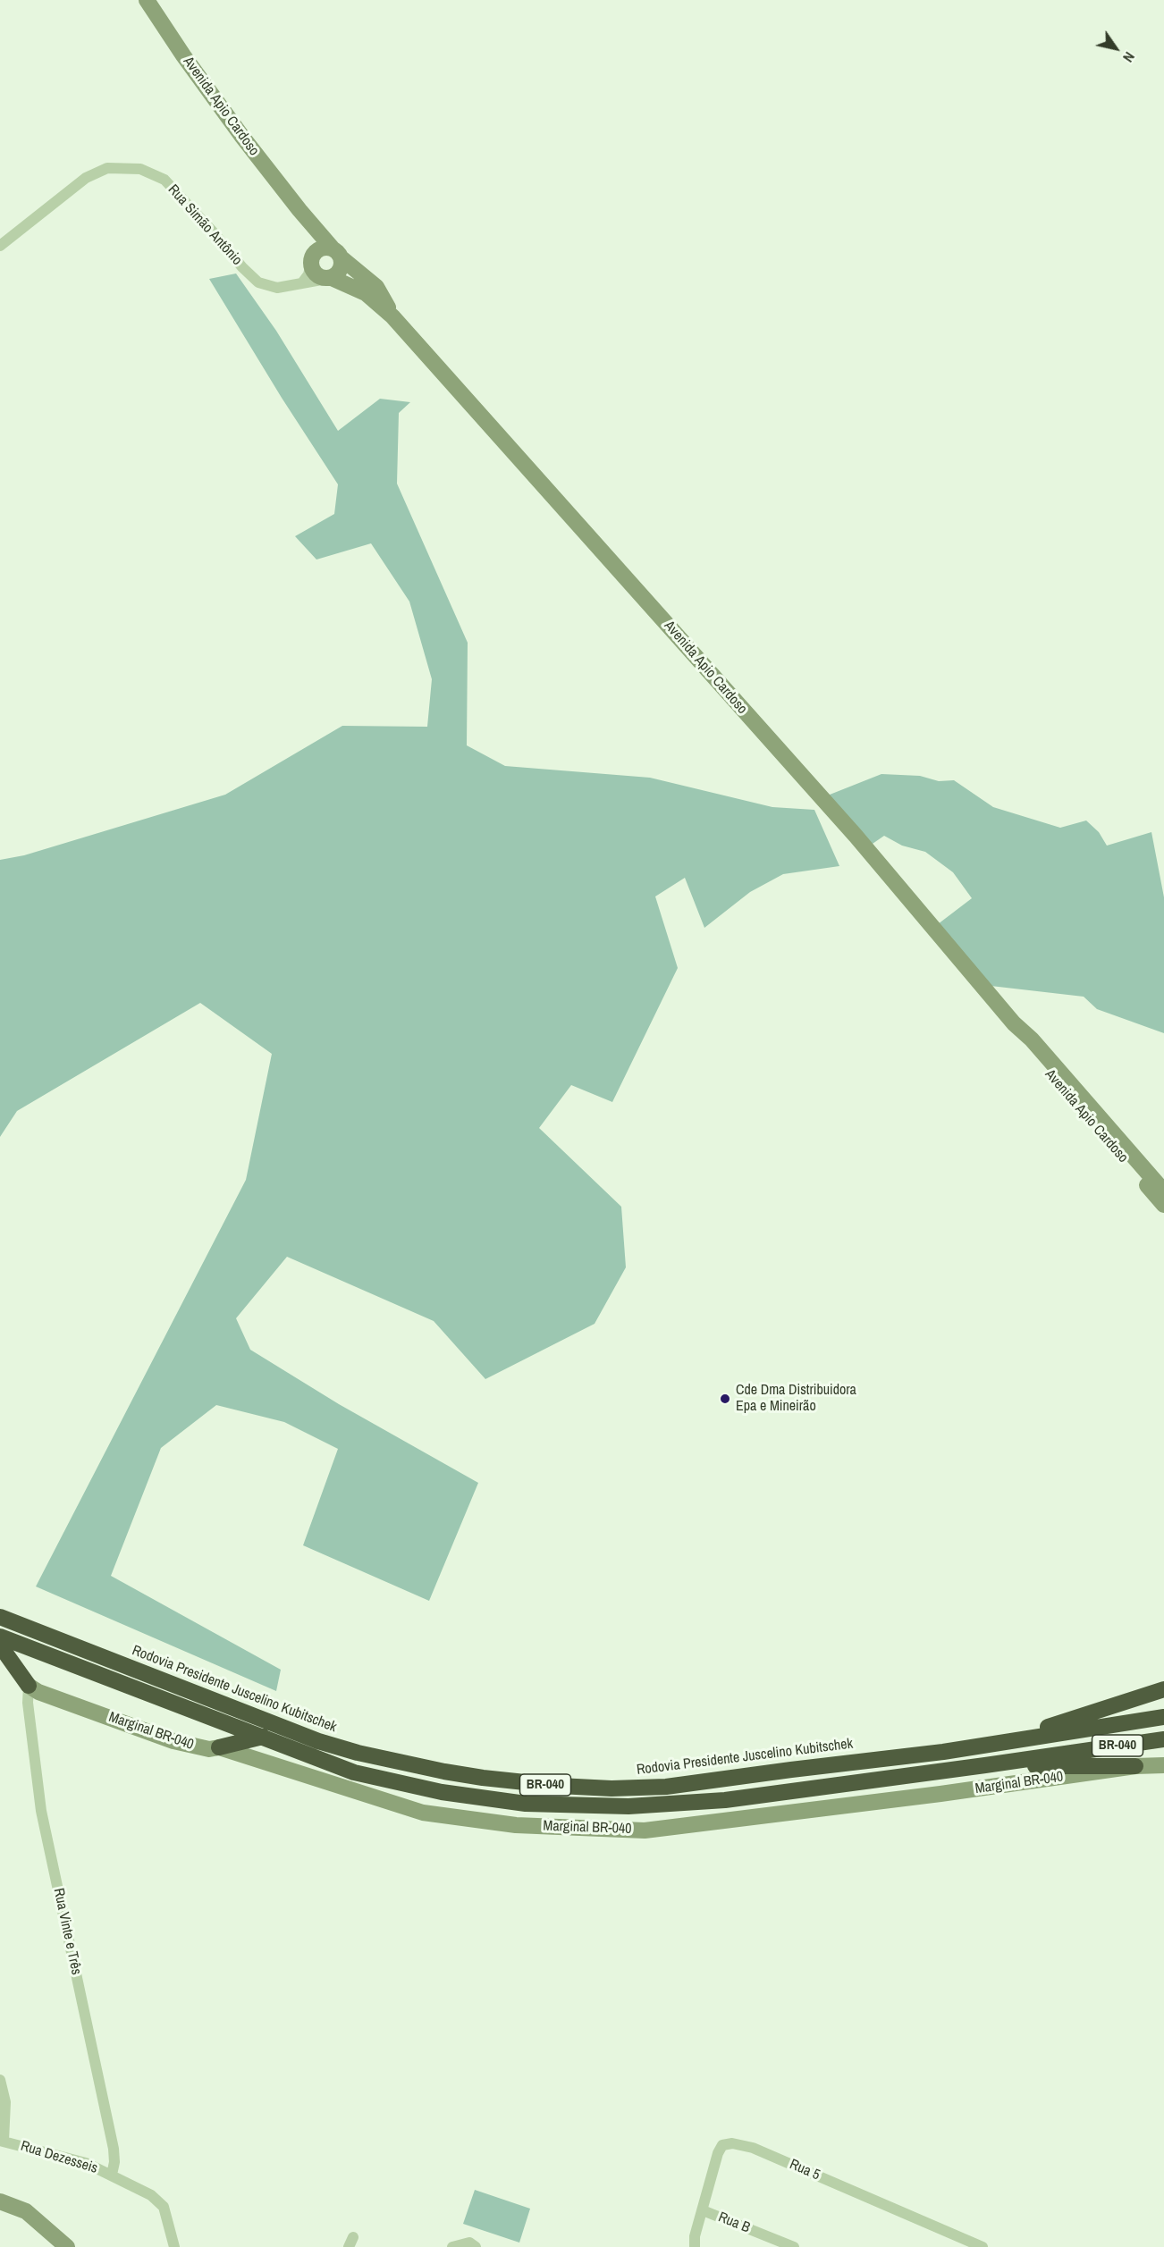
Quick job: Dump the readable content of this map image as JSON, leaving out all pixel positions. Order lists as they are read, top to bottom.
{
  "streets": {
    "highway": ["Rodovia Presidente Juscelino Kubitschek", "BR-040"],
    "street": [
      "Avenida Apio Cardoso",
      "Rua Simão Antônio",
      "Marginal BR-040",
      "Rua Vinte e Três",
      "Rua Dezesseis",
      "Rua 5",
      "Rua B"
    ]
  },
  "crossings": [
    ["Avenida Apio Cardoso", "Rua Simão Antônio"],
    ["Marginal BR-040", "Rua Vinte e Três"],
    ["Rua Vinte e Três", "Rua Dezesseis"],
    ["Rua 5", "Rua B"]
  ],
  "places": ["Cde Dma Distribuidora Epa e Mineirão"],
  "north": "bottom right"
}
